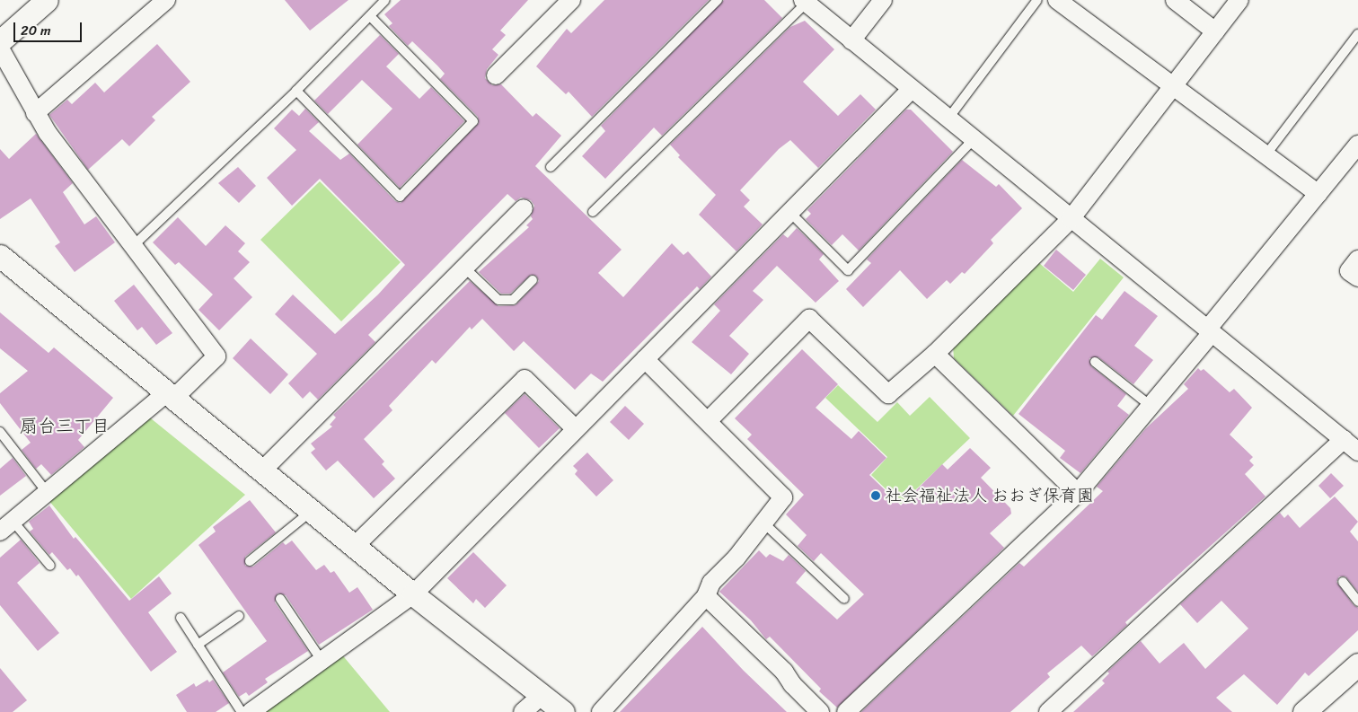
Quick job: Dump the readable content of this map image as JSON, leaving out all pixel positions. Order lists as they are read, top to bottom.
{
  "districts": ["扇台三丁目"],
  "places": ["社会福祉法人 おおぎ保育園"],
  "scale_bar": "20 m"
}
